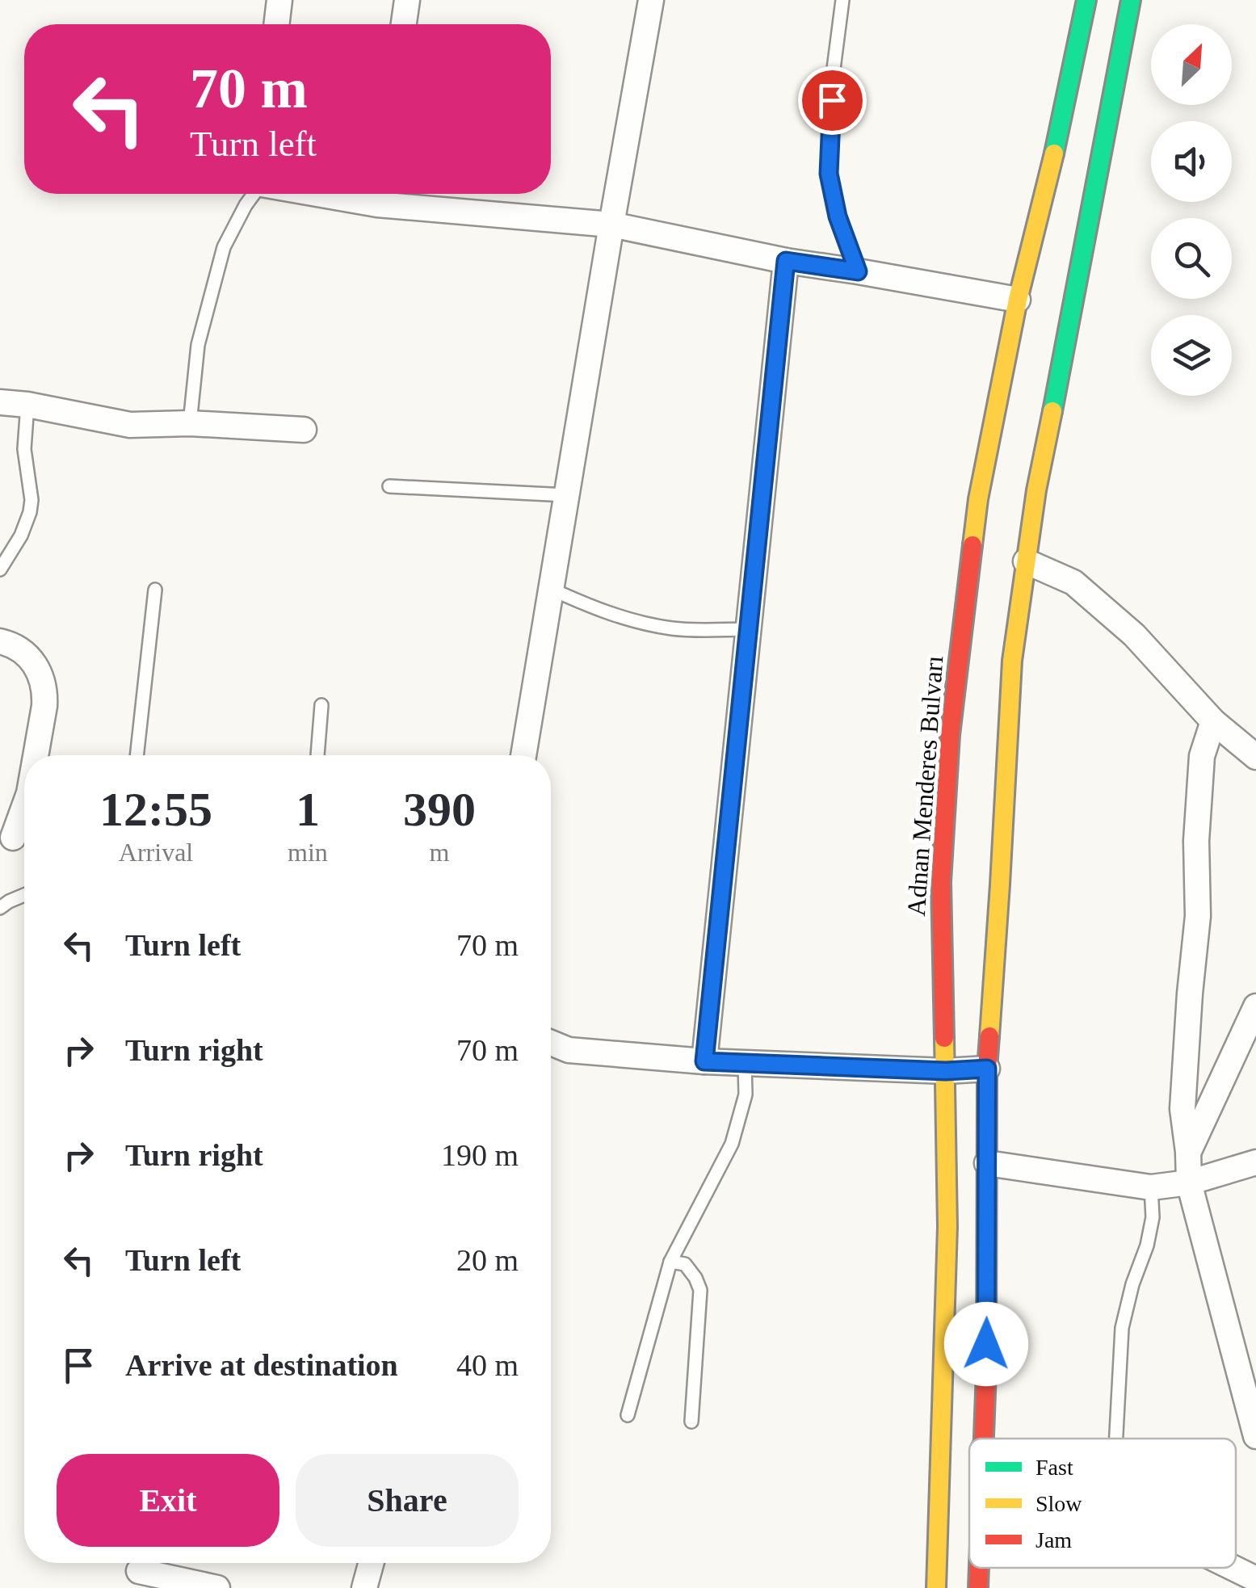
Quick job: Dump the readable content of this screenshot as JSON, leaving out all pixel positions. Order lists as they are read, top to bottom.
{
  "streets": {
    "main road": ["Adnan Menderes Bulvarı"]
  },
  "legend": ["Fast", "Slow", "Jam"],
  "north": "top right",
  "page": {
    "turn": ["70 m", "Turn left"],
    "eta": [
      "12:55",
      "Arrival",
      "1",
      "min",
      "390",
      "m"
    ],
    "list": [
      {
        "name": "Turn left",
        "value": "70 m"
      },
      {
        "name": "Turn right",
        "value": "70 m"
      },
      {
        "name": "Turn right",
        "value": "190 m"
      },
      {
        "name": "Turn left",
        "value": "20 m"
      },
      {
        "name": "Arrive at destination",
        "value": "40 m"
      }
    ],
    "buttons": ["Exit", "Share"]
  }
}
